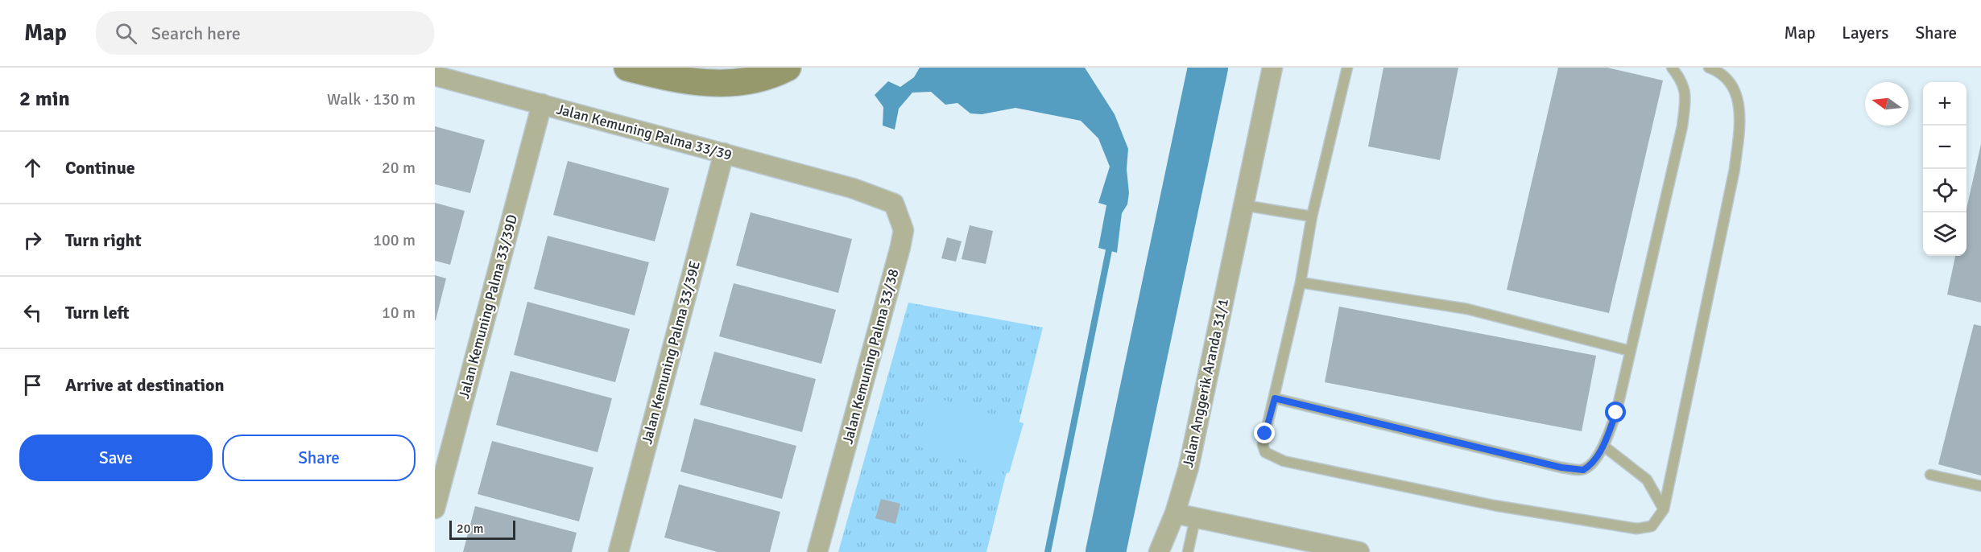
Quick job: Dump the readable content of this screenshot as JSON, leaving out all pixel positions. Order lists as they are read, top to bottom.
{
  "streets": {
    "street": [
      "Jalan Kemuning Palma 33/39",
      "Jalan Kemuning Palma 33/39D",
      "Jalan Kemuning Palma 33/39E",
      "Jalan Kemuning Palma 33/38",
      "Jalan Anggerik Aranda 31/1"
    ]
  },
  "crossings": [
    ["Jalan Kemuning Palma 33/39", "Jalan Kemuning Palma 33/39D"],
    ["Jalan Kemuning Palma 33/39", "Jalan Kemuning Palma 33/39E"],
    ["Jalan Kemuning Palma 33/39", "Jalan Kemuning Palma 33/38"]
  ],
  "scale_bar": "20 m",
  "north": "left",
  "page": {
    "header": "Map",
    "search": "Search here",
    "nav": ["Map", "Layers", "Share"],
    "heading": ["2 min", "Walk · 130 m"],
    "map_buttons": ["+", "−"],
    "list": [
      ["Continue", "20 m"],
      ["Turn right", "100 m"],
      ["Turn left", "10 m"],
      "Arrive at destination"
    ],
    "buttons": ["Save", "Share"],
    "scale": "20 m"
  }
}
